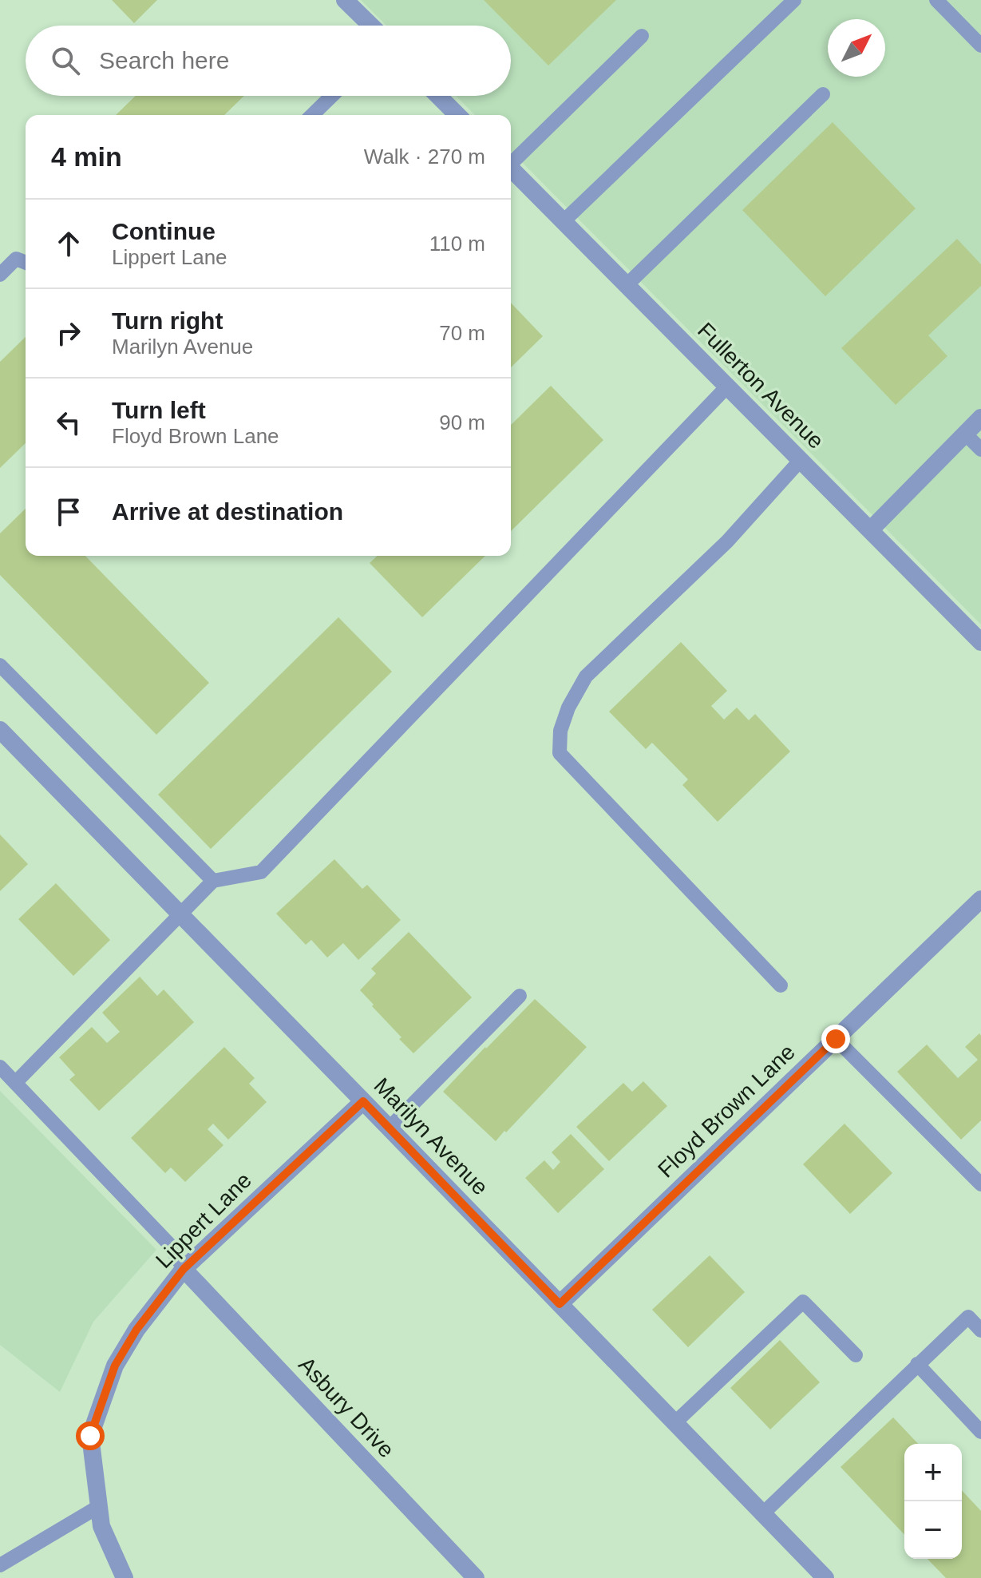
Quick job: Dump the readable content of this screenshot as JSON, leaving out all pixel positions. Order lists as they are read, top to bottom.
{
  "streets": {
    "street": [
      "Fullerton Avenue",
      "Floyd Brown Lane",
      "Marilyn Avenue",
      "Lippert Lane",
      "Asbury Drive"
    ]
  },
  "crossings": [
    ["Floyd Brown Lane", "Marilyn Avenue"],
    ["Marilyn Avenue", "Lippert Lane"],
    ["Lippert Lane", "Asbury Drive"]
  ],
  "north": "top right",
  "page": {
    "search": "Search here",
    "heading": ["4 min", "Walk · 270 m"],
    "list": [
      ["Continue", "Lippert Lane", "110 m"],
      ["Turn right", "Marilyn Avenue", "70 m"],
      ["Turn left", "Floyd Brown Lane", "90 m"],
      "Arrive at destination"
    ],
    "map_buttons": ["+", "−"]
  }
}
